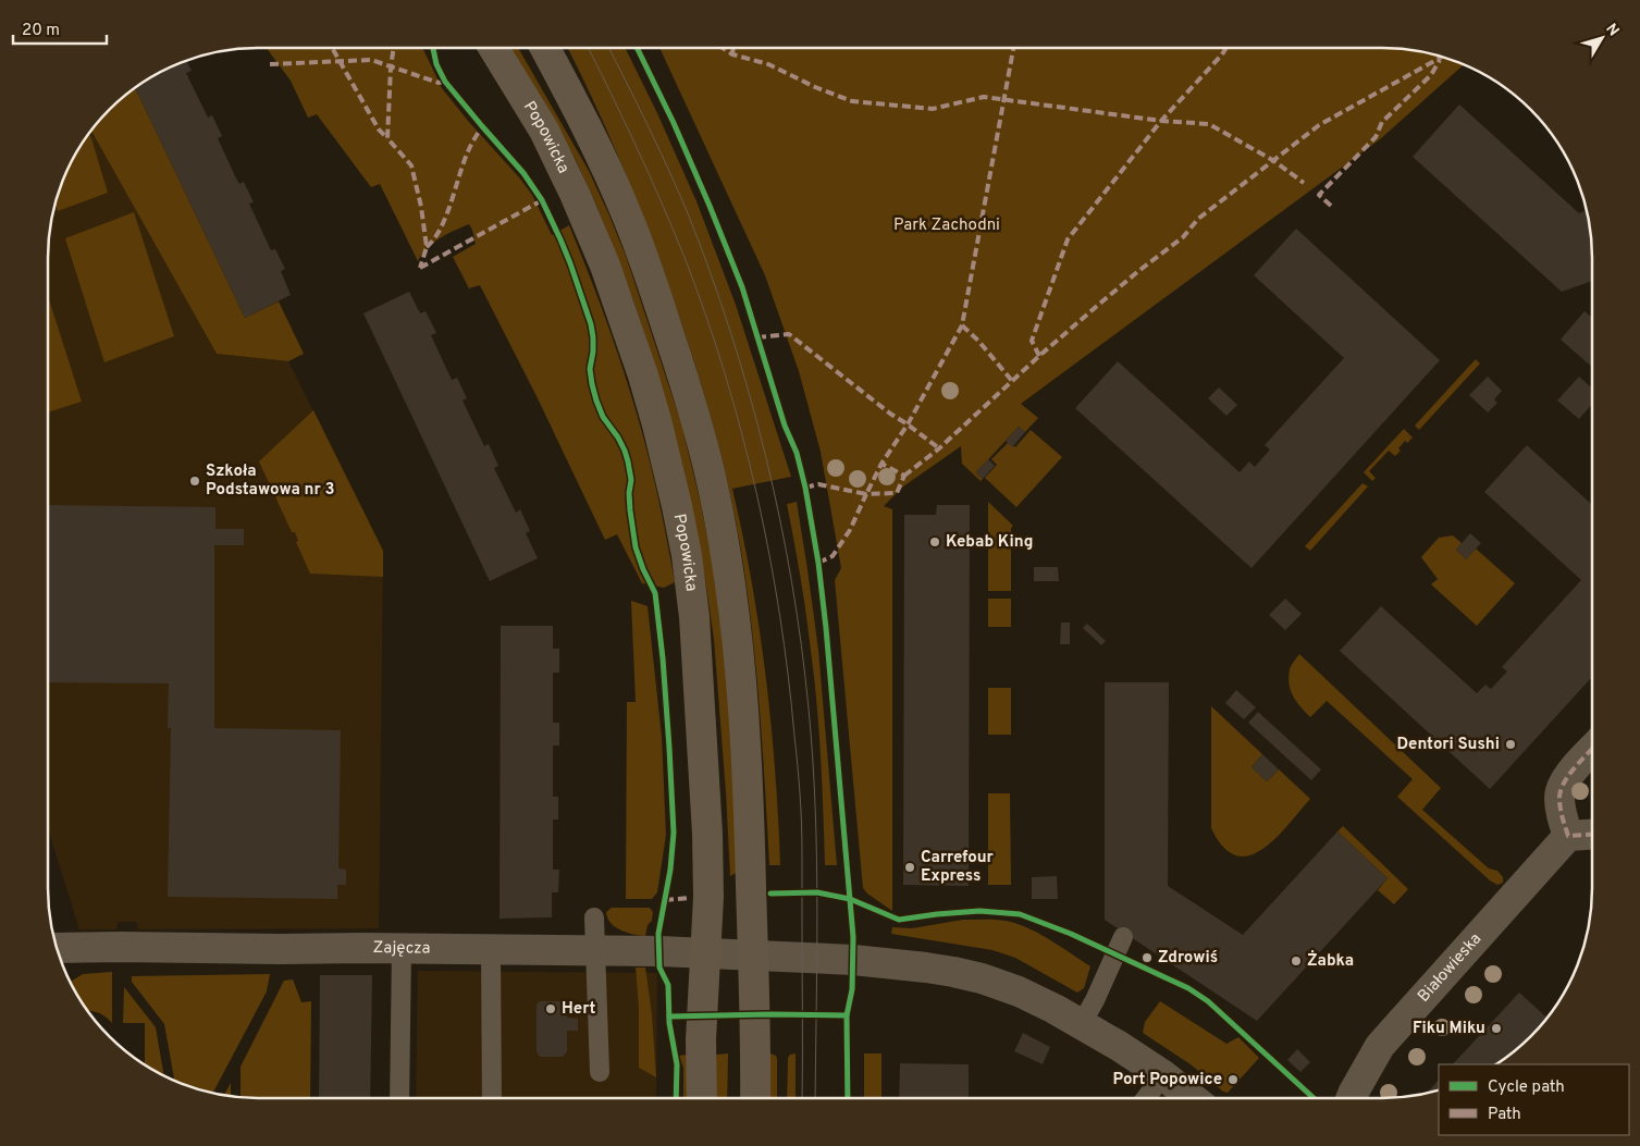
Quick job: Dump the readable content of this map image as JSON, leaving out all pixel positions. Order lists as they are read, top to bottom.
{
  "streets": {
    "street": ["Popowicka", "Zajęcza", "Białowieska"]
  },
  "crossings": [
    ["Popowicka", "Zajęcza"]
  ],
  "parks": ["Park Zachodni"],
  "places": [
    "Szkoła Podstawowa nr 3",
    "Kebab King",
    "Dentori Sushi",
    "Carrefour Express",
    "Zdrowiś",
    "Żabka",
    "Hert",
    "Fiku Miku",
    "Port Popowice"
  ],
  "legend": ["Cycle path", "Path"],
  "scale_bar": "20 m",
  "north": "top right"
}
